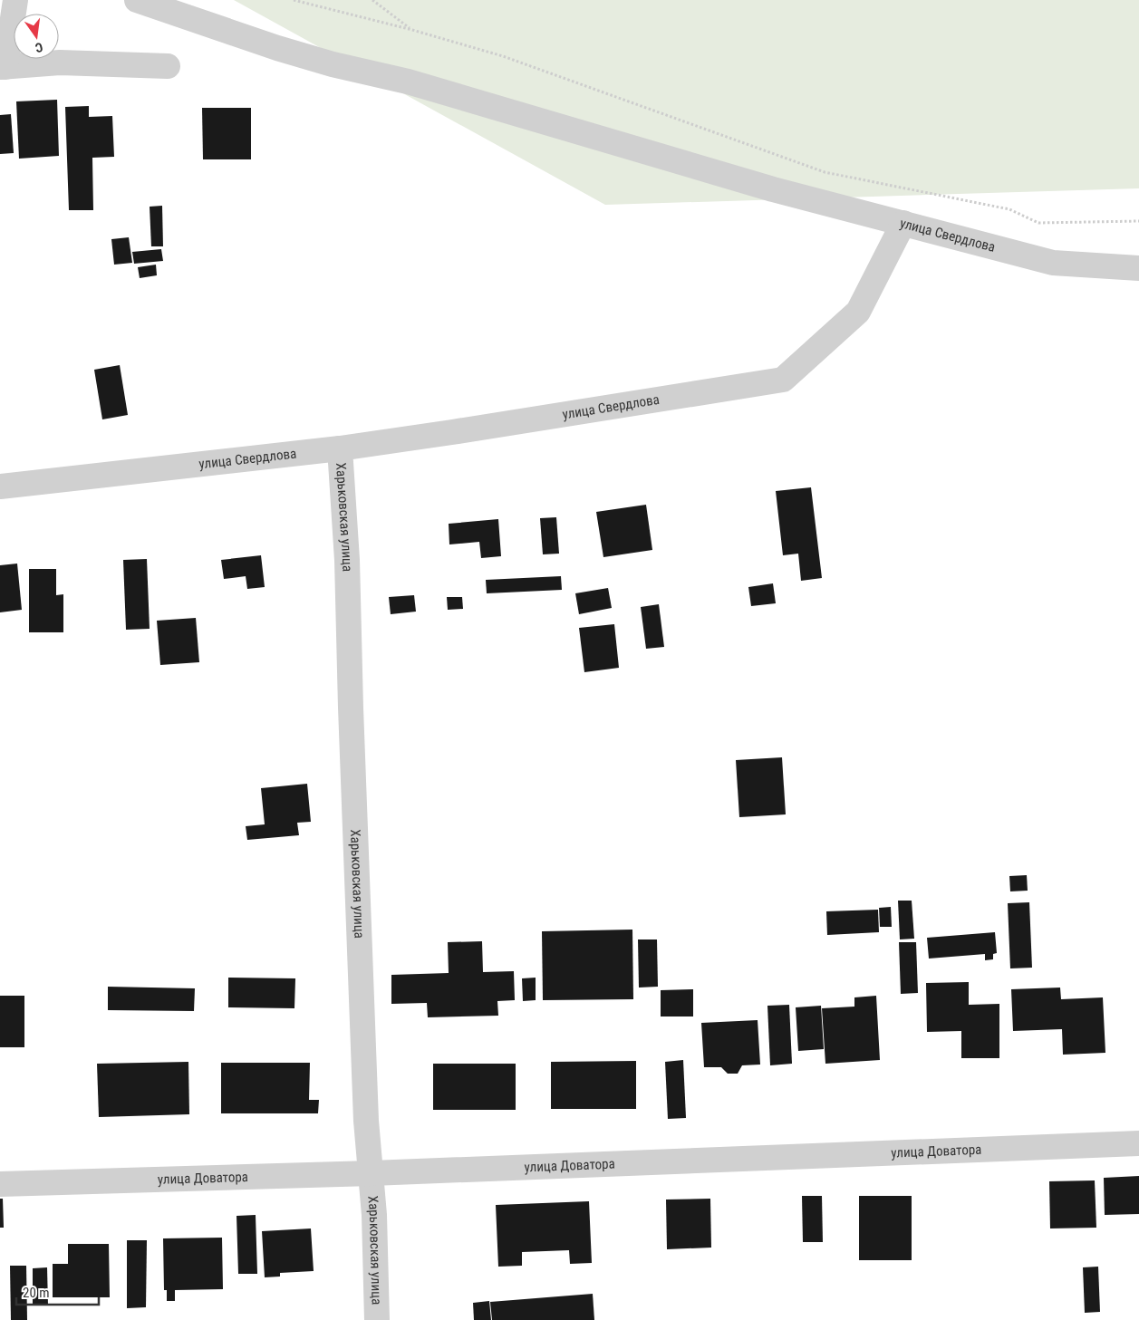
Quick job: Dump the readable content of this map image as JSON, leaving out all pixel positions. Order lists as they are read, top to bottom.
{
  "streets": {
    "street": ["улица Свердлова", "Харьковская улица", "улица Доватора"]
  },
  "crossings": [
    ["улица Свердлова", "Харьковская улица"],
    ["Харьковская улица", "улица Доватора"]
  ],
  "scale_bar": "20 m",
  "north": "bottom"
}
